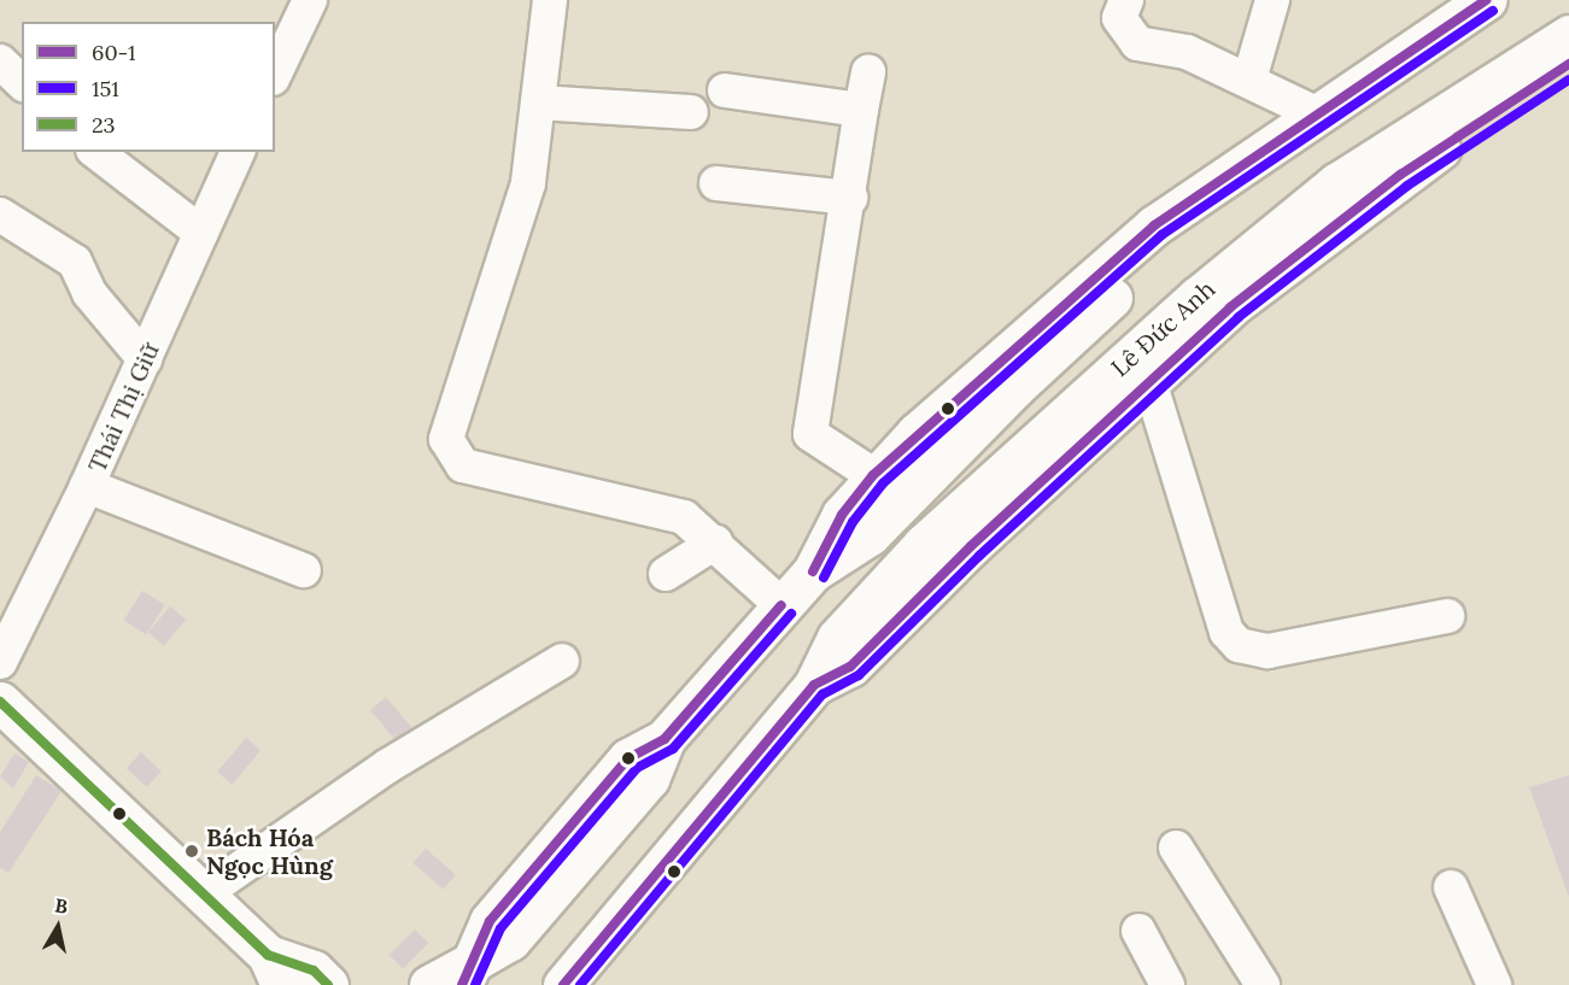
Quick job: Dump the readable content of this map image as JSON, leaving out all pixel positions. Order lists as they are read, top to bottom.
{
  "streets": {
    "main road": ["Lê Đức Anh"],
    "street": ["Thái Thị Giữ"]
  },
  "places": ["Bách Hóa Ngọc Hùng"],
  "lines": ["transit line 60-1", "transit line 151", "transit line 23"],
  "legend": ["60-1", "151", "23"],
  "north": "top"
}
